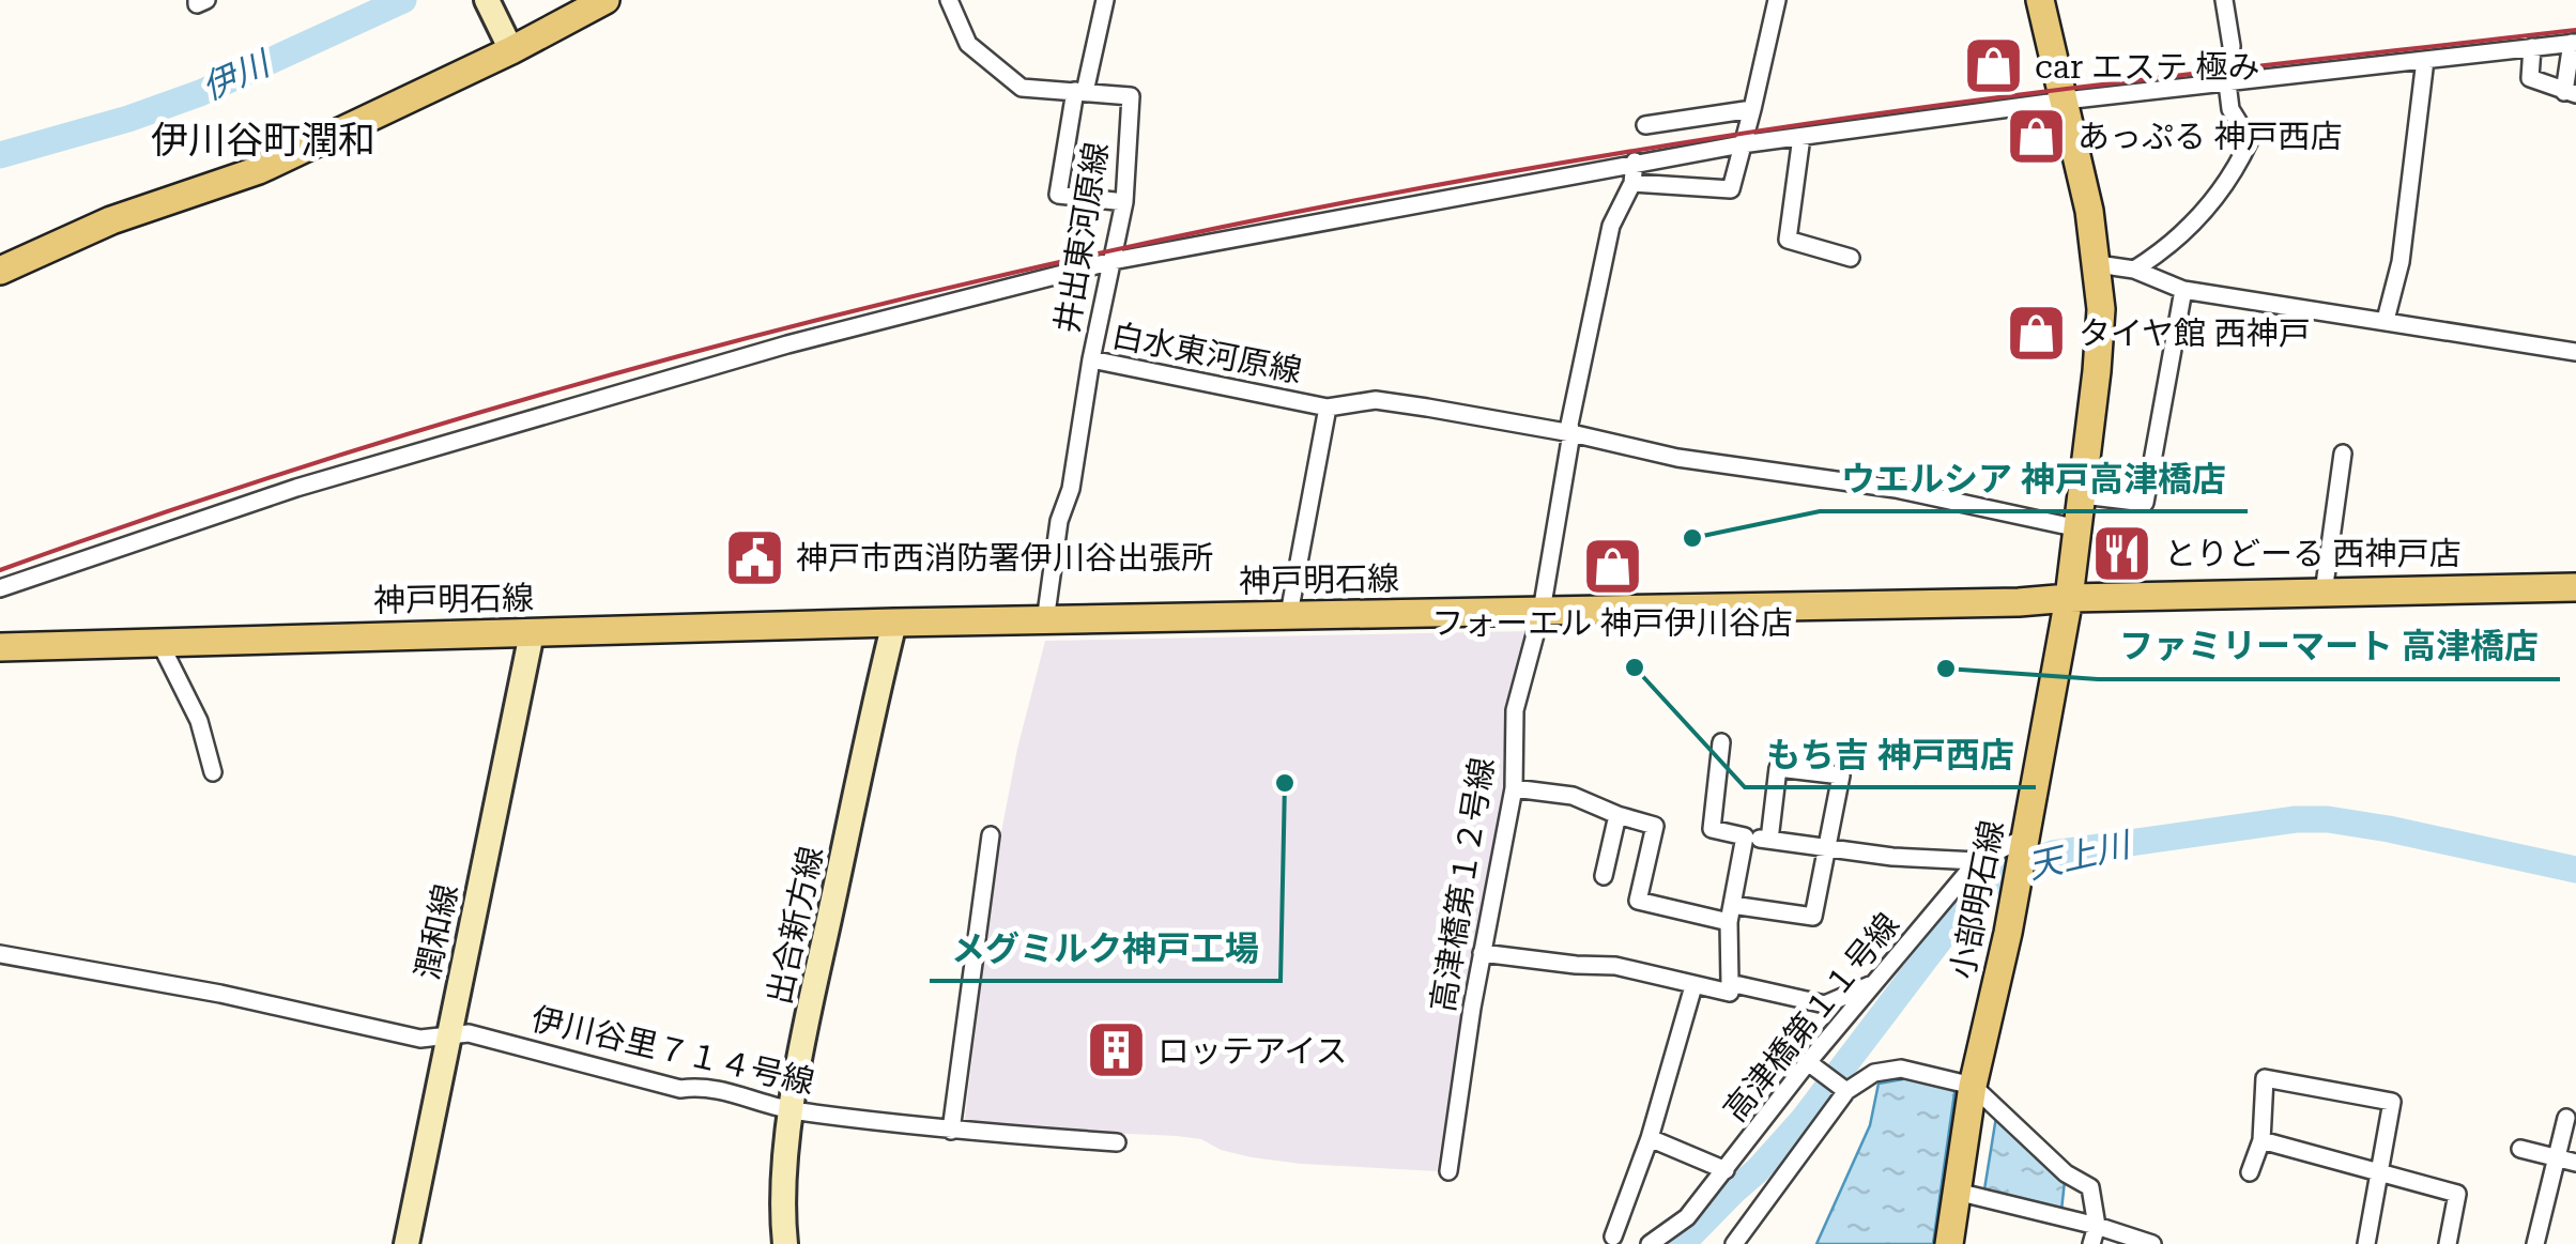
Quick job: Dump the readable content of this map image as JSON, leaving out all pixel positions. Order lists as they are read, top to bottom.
{
  "streets": {
    "main road": ["神戸明石線", "小部明石線"],
    "street": [
      "井出東河原線",
      "白水東河原線",
      "高津橋第１２号線",
      "出合新方線",
      "潤和線",
      "高津橋第１１号線",
      "伊川谷里７１４号線"
    ]
  },
  "crossings": [
    ["井出東河原線", "白水東河原線"],
    ["白水東河原線", "神戸明石線"],
    ["白水東河原線", "高津橋第１２号線"],
    ["白水東河原線", "小部明石線"],
    ["神戸明石線", "高津橋第１２号線"],
    ["神戸明石線", "小部明石線"],
    ["神戸明石線", "出合新方線"],
    ["神戸明石線", "潤和線"],
    ["小部明石線", "高津橋第１１号線"],
    ["出合新方線", "伊川谷里７１４号線"],
    ["潤和線", "伊川谷里７１４号線"]
  ],
  "districts": ["伊川谷町潤和"],
  "water": ["伊川", "天上川"],
  "places": {
    "shop": [
      "car エステ 極み",
      "あっぷる 神戸西店",
      "タイヤ館 西神戸",
      "フォーエル 神戸伊川谷店"
    ],
    "other": [
      "ウエルシア 神戸高津橋店",
      "もち吉 神戸西店",
      "ファミリーマート 高津橋店",
      "メグミルク神戸工場"
    ],
    "restaurant": ["とりどーる 西神戸店"],
    "public building": ["神戸市西消防署伊川谷出張所"],
    "building": ["ロッテアイス"]
  }
}
